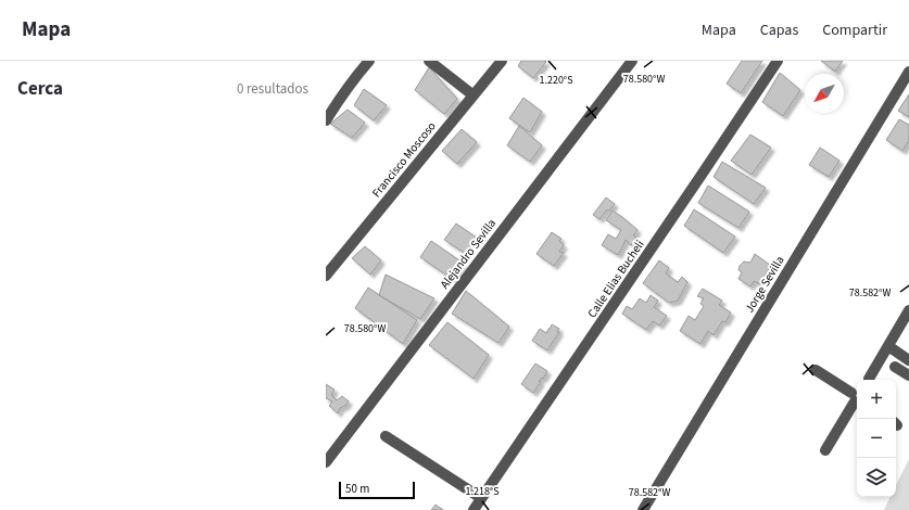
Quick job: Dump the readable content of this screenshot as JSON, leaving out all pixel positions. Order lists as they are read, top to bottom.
{
  "streets": {
    "street": [
      "Francisco Moscoso",
      "Alejandro Sevilla",
      "Calle Elias Bucheli",
      "Jorge Sevilla"
    ]
  },
  "scale_bar": "50 m",
  "north": "bottom left",
  "page": {
    "header": "Mapa",
    "nav": ["Mapa", "Capas", "Compartir"],
    "heading": ["Cerca", "0 resultados"],
    "map_buttons": ["+", "−"],
    "scale": "50 m"
  },
  "coordinates": [
    "78.580°W",
    "1.220°S",
    "78.582°W",
    "1.218°S"
  ]
}
